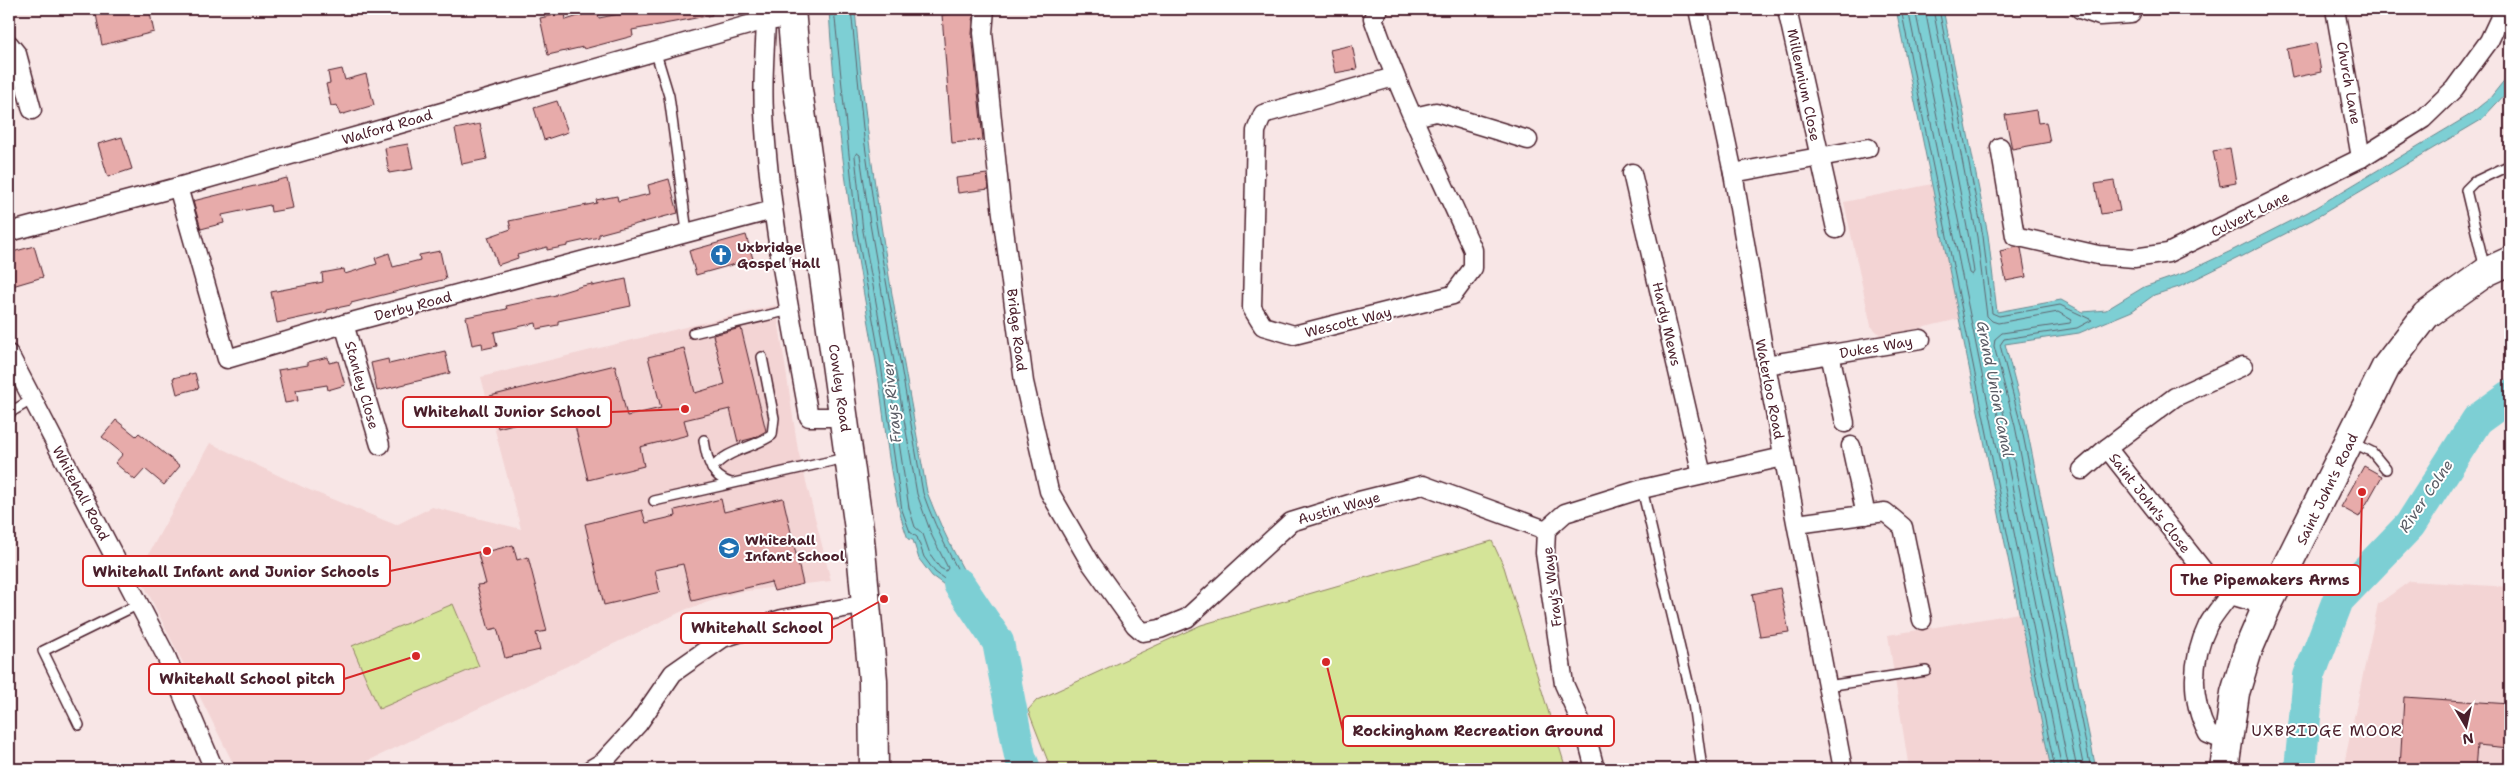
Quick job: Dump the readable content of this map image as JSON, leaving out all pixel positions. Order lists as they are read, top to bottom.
{
  "streets": {
    "main road": ["Cowley Road", "Saint John's Road"],
    "street": [
      "Church Lane",
      "Millennium Close",
      "Walford Road",
      "Culvert Lane",
      "Derby Road",
      "Wescott Way",
      "Hardy Mews",
      "Bridge Road",
      "Dukes Way",
      "Stanley Close",
      "Waterloo Road",
      "Whitehall Road",
      "Saint John's Close",
      "Austin Waye",
      "Fray's Waye"
    ]
  },
  "crossings": [
    ["Church Lane", "Culvert Lane"],
    ["Millennium Close", "Waterloo Road"],
    ["Walford Road", "Derby Road"],
    ["Walford Road", "Cowley Road"],
    ["Derby Road", "Stanley Close"],
    ["Hardy Mews", "Fray's Waye"],
    ["Bridge Road", "Austin Waye"],
    ["Dukes Way", "Waterloo Road"],
    ["Waterloo Road", "Fray's Waye"],
    ["Saint John's Road", "Saint John's Close"],
    ["Austin Waye", "Fray's Waye"]
  ],
  "districts": ["UXBRIDGE MOOR"],
  "water": ["Grand Union Canal", "Frays River", "River Colne"],
  "places": {
    "church": ["Uxbridge Gospel Hall"],
    "other": [
      "Whitehall Junior School",
      "The Pipemakers Arms",
      "Whitehall Infant and Junior Schools",
      "Whitehall School",
      "Whitehall School pitch",
      "Rockingham Recreation Ground"
    ],
    "school or university": ["Whitehall Infant School"]
  },
  "north": "bottom"
}
